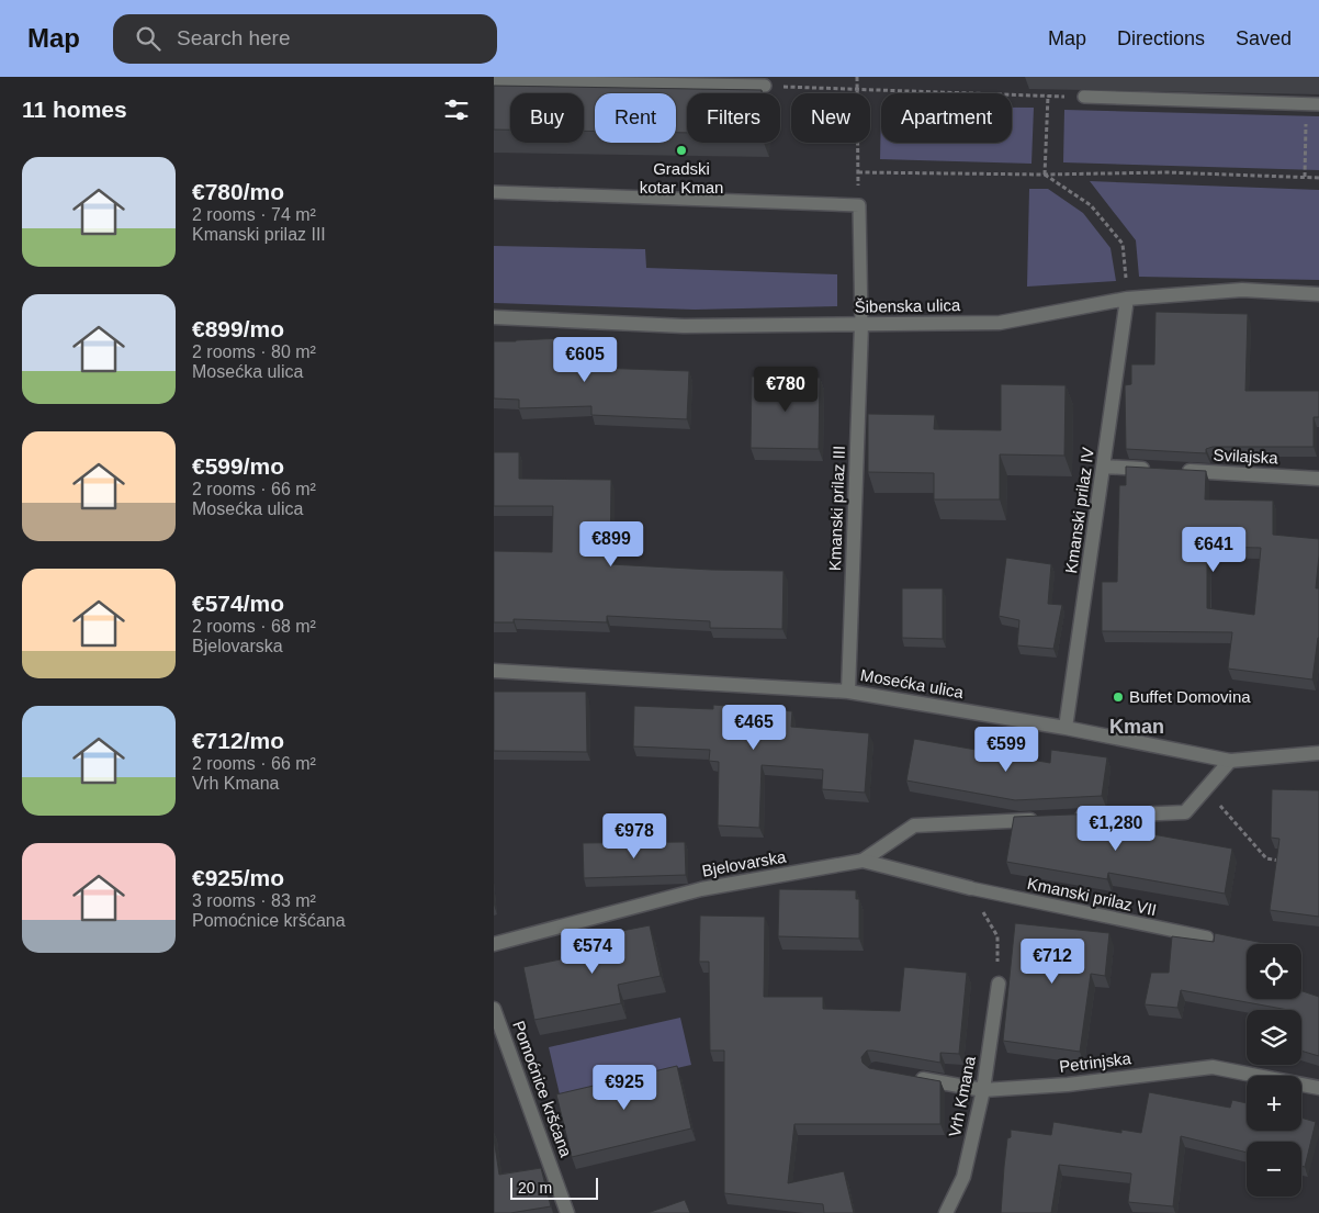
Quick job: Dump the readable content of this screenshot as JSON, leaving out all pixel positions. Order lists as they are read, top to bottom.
{
  "streets": {
    "street": [
      "Šibenska ulica",
      "Svilajska",
      "Kmanski prilaz III",
      "Kmanski prilaz IV",
      "Mosećka ulica",
      "Bjelovarska",
      "Petrinjska",
      "Pomoćnice kršćana",
      "Vrh Kmana"
    ],
    "lane": ["Kmanski prilaz VII"]
  },
  "crossings": [
    ["Šibenska ulica", "Kmanski prilaz III"],
    ["Šibenska ulica", "Kmanski prilaz IV"],
    ["Kmanski prilaz III", "Mosećka ulica"],
    ["Kmanski prilaz IV", "Mosećka ulica"],
    ["Bjelovarska", "Kmanski prilaz VII"],
    ["Petrinjska", "Vrh Kmana"]
  ],
  "districts": ["Kman"],
  "places": ["Gradski kotar Kman", "Buffet Domovina"],
  "scale_bar": "20 m",
  "page": {
    "header": "Map",
    "search": "Search here",
    "nav": ["Map", "Directions", "Saved"],
    "heading": "11 homes",
    "chip": [
      "Buy",
      "Rent",
      "Filters",
      "New",
      "Apartment"
    ],
    "list": [
      {
        "name": "€780/mo",
        "note": "2 rooms · 74 m² · Kmanski prilaz III"
      },
      {
        "name": "€899/mo",
        "note": "2 rooms · 80 m² · Mosećka ulica"
      },
      {
        "name": "€599/mo",
        "note": "2 rooms · 66 m² · Mosećka ulica"
      },
      {
        "name": "€574/mo",
        "note": "2 rooms · 68 m² · Bjelovarska"
      },
      {
        "name": "€712/mo",
        "note": "2 rooms · 66 m² · Vrh Kmana"
      },
      {
        "name": "€925/mo",
        "note": "3 rooms · 83 m² · Pomoćnice kršćana"
      }
    ],
    "price": [
      "€605",
      "€780",
      "€899",
      "€641",
      "€465",
      "€599",
      "€1,280",
      "€978",
      "€574",
      "€712",
      "€925"
    ],
    "map_buttons": ["+", "−"],
    "scale": "20 m"
  }
}
